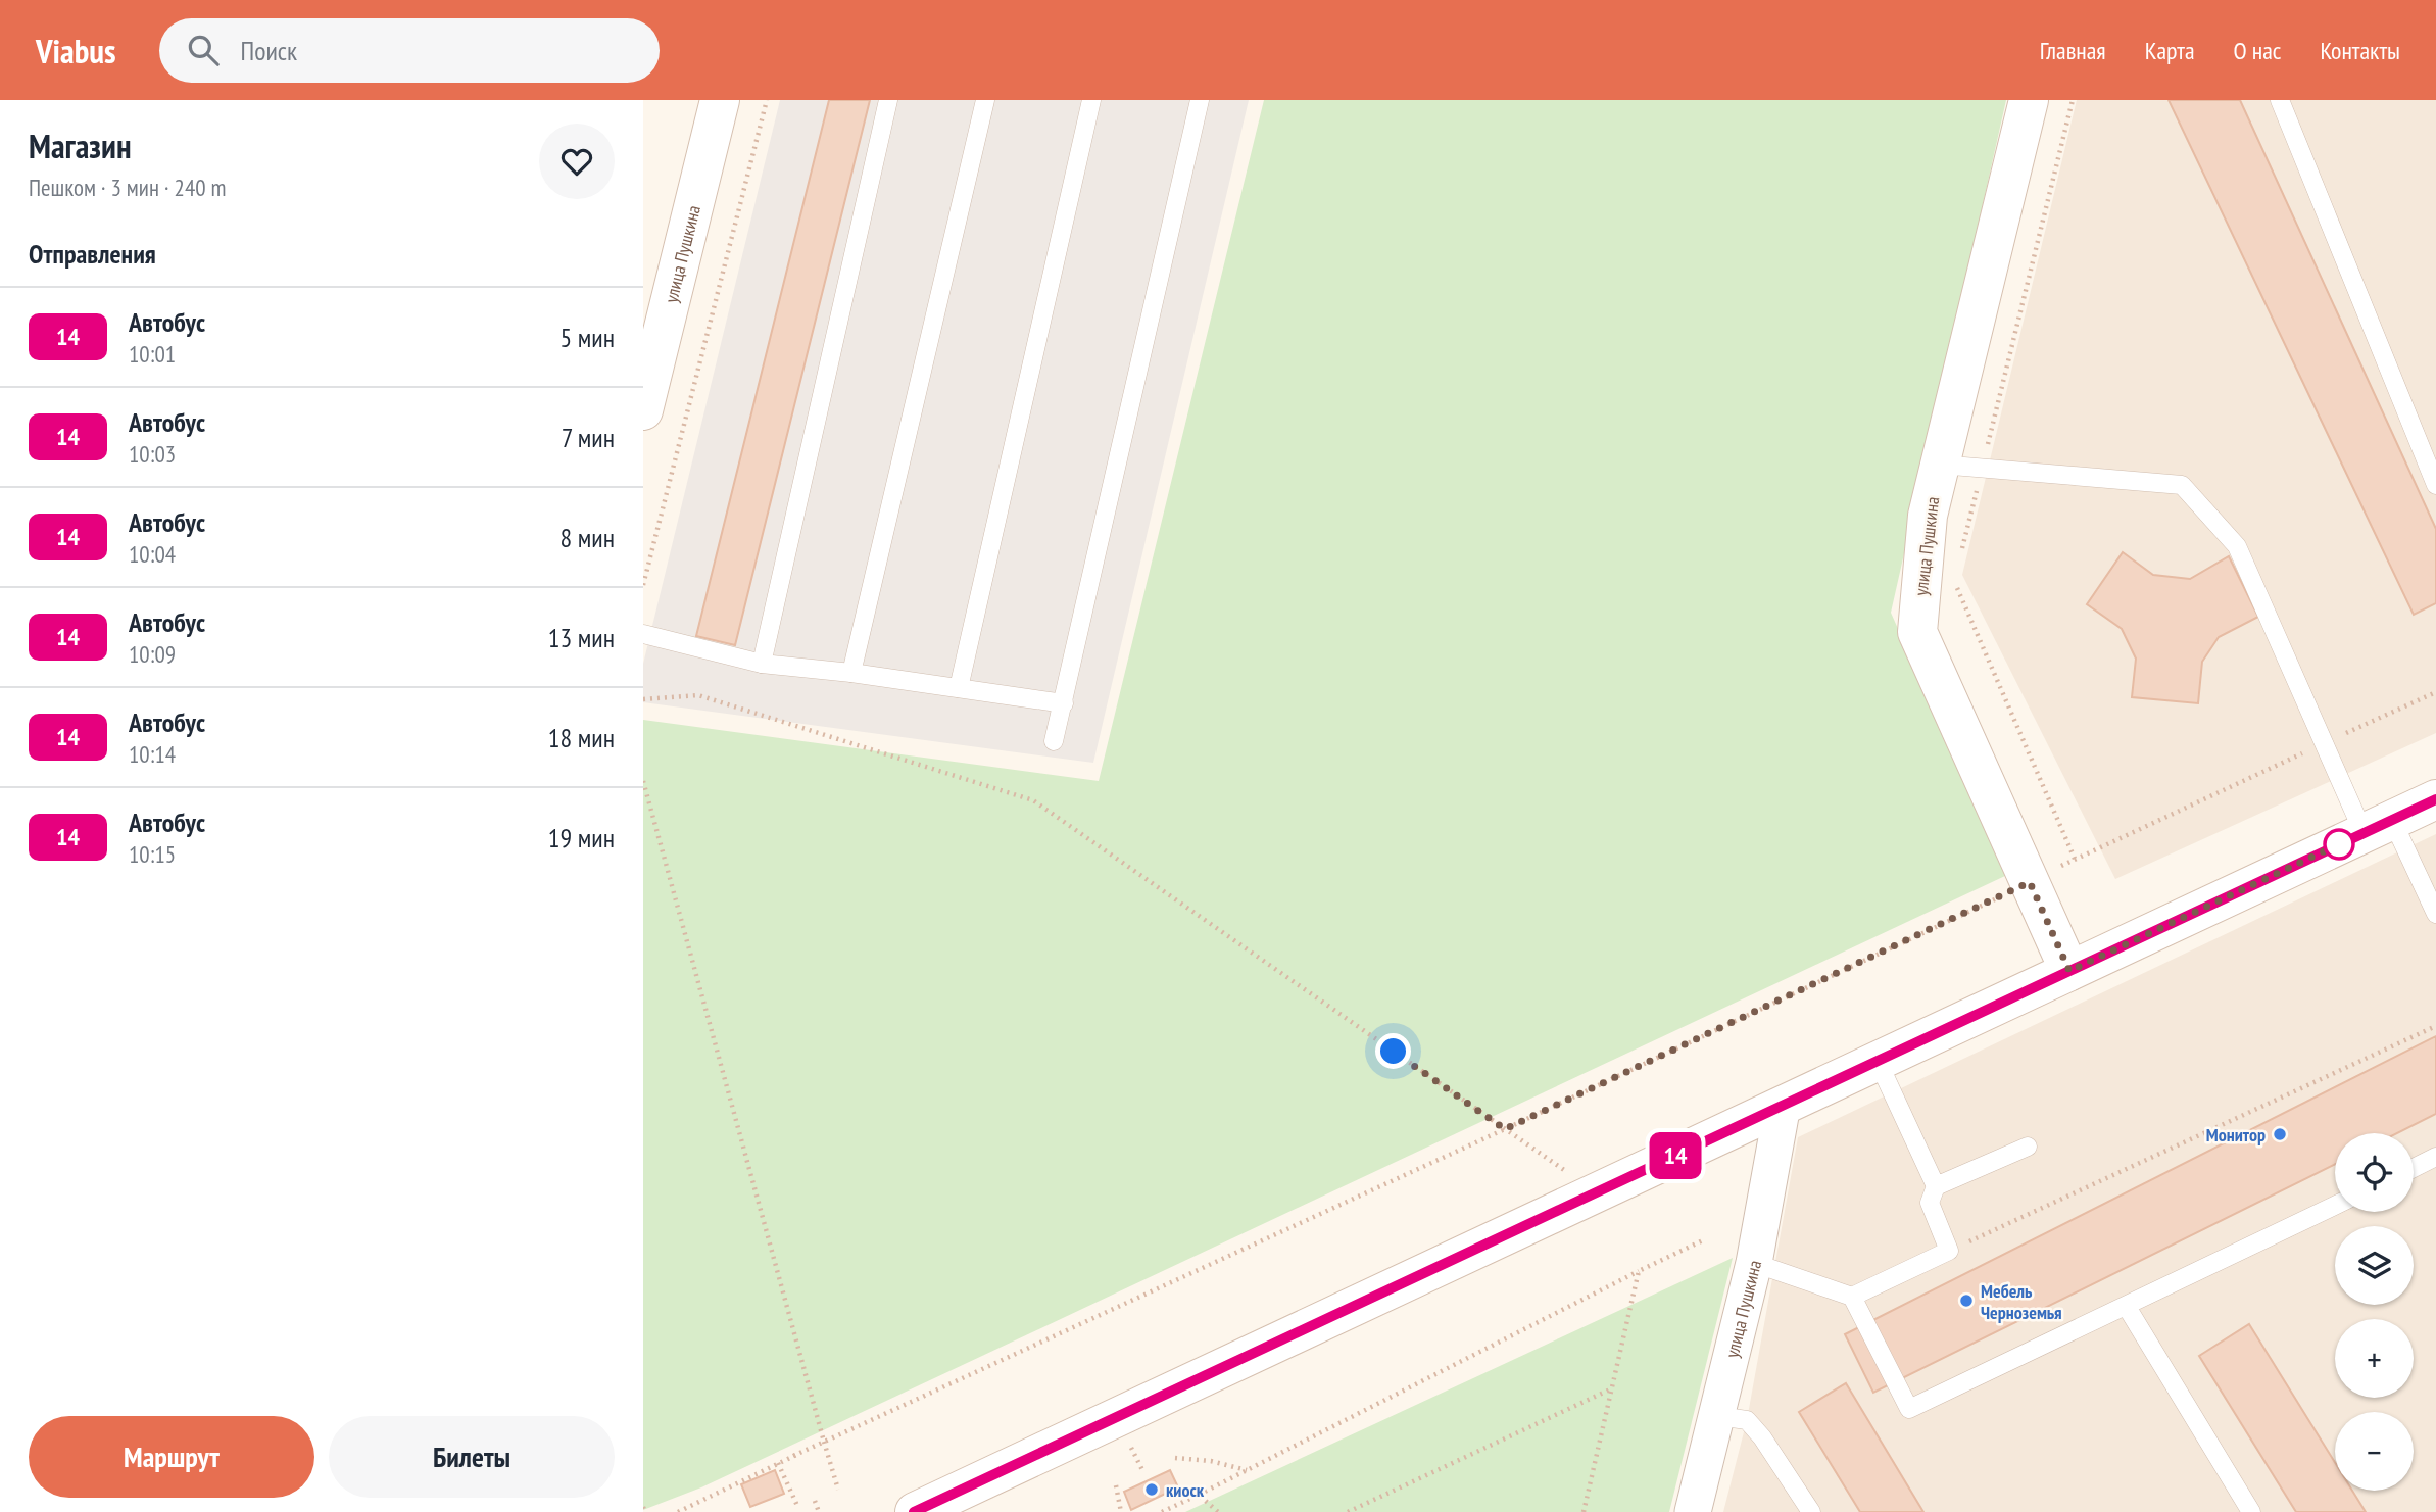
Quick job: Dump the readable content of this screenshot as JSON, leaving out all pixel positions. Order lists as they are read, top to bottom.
{
  "streets": {
    "street": ["улица Пушкина"]
  },
  "places": ["Монитор", "Мебель Черноземья", "киоск"],
  "lines": ["bus line 14"],
  "page": {
    "header": "Viabus",
    "search": "Поиск",
    "nav": [
      "Главная",
      "Карта",
      "О нас",
      "Контакты"
    ],
    "heading": [
      ["Магазин", "Пешком · 3 мин · 240 m"],
      "Отправления"
    ],
    "on_map": "14",
    "list": [
      {
        "mark": "14",
        "name": "Автобус",
        "note": "10:01",
        "value": "5 мин"
      },
      {
        "mark": "14",
        "name": "Автобус",
        "note": "10:03",
        "value": "7 мин"
      },
      {
        "mark": "14",
        "name": "Автобус",
        "note": "10:04",
        "value": "8 мин"
      },
      {
        "mark": "14",
        "name": "Автобус",
        "note": "10:09",
        "value": "13 мин"
      },
      {
        "mark": "14",
        "name": "Автобус",
        "note": "10:14",
        "value": "18 мин"
      },
      {
        "mark": "14",
        "name": "Автобус",
        "note": "10:15",
        "value": "19 мин"
      }
    ],
    "map_buttons": ["+", "−"],
    "buttons": ["Маршрут", "Билеты"]
  }
}
